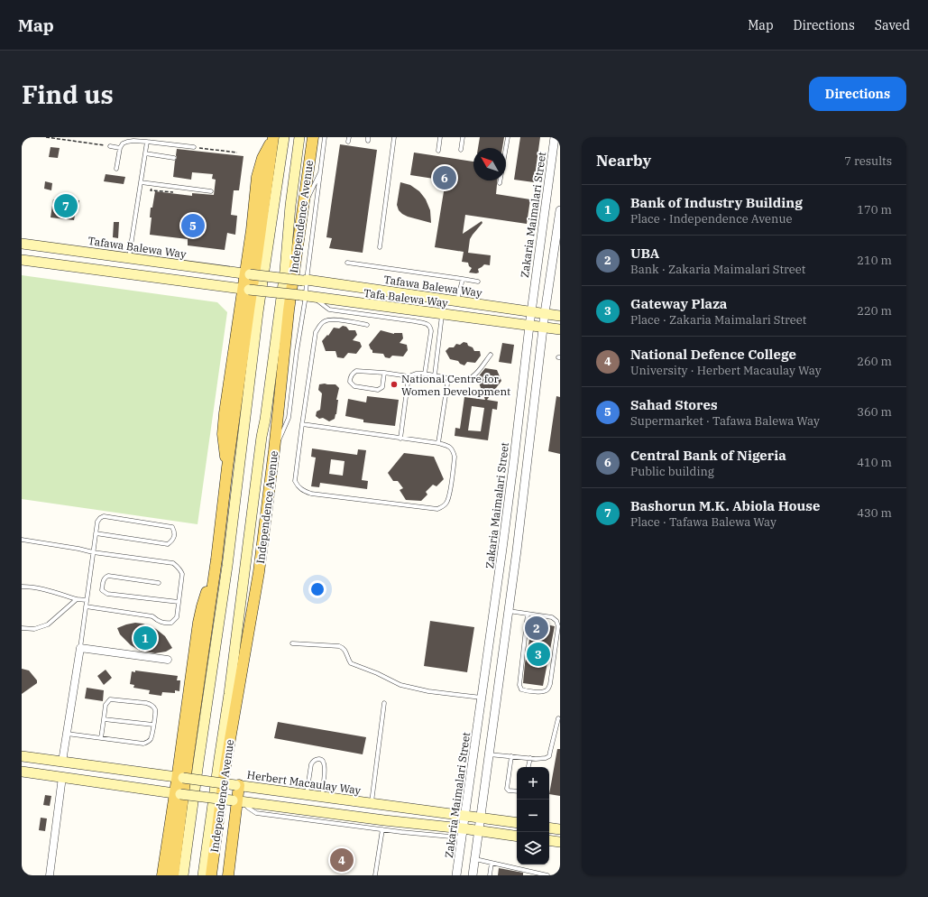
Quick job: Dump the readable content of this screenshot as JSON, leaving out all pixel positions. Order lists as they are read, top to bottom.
{
  "streets": {
    "main road": [
      "Independence Avenue",
      "Tafawa Balewa Way",
      "Tafa Balewa Way",
      "Herbert Macaulay Way"
    ],
    "street": ["Zakaria Maimalari Street"]
  },
  "crossings": [
    ["Zakaria Maimalari Street", "Tafawa Balewa Way"],
    ["Zakaria Maimalari Street", "Tafa Balewa Way"],
    ["Zakaria Maimalari Street", "Herbert Macaulay Way"]
  ],
  "places": ["National Centre for Women Development"],
  "north": "top left",
  "page": {
    "header": "Map",
    "nav": ["Map", "Directions", "Saved"],
    "buttons": "Directions",
    "title": "Find us",
    "heading": ["Nearby", "7 results"],
    "pins": [
      "6",
      "7",
      "5",
      "2",
      "1",
      "3",
      "4"
    ],
    "list": [
      {
        "mark": "1",
        "name": "Bank of Industry Building",
        "note": "Place · Independence Avenue",
        "value": "170 m"
      },
      {
        "mark": "2",
        "name": "UBA",
        "note": "Bank · Zakaria Maimalari Street",
        "value": "210 m"
      },
      {
        "mark": "3",
        "name": "Gateway Plaza",
        "note": "Place · Zakaria Maimalari Street",
        "value": "220 m"
      },
      {
        "mark": "4",
        "name": "National Defence College",
        "note": "University · Herbert Macaulay Way",
        "value": "260 m"
      },
      {
        "mark": "5",
        "name": "Sahad Stores",
        "note": "Supermarket · Tafawa Balewa Way",
        "value": "360 m"
      },
      {
        "mark": "6",
        "name": "Central Bank of Nigeria",
        "note": "Public building",
        "value": "410 m"
      },
      {
        "mark": "7",
        "name": "Bashorun M.K. Abiola House",
        "note": "Place · Tafawa Balewa Way",
        "value": "430 m"
      }
    ],
    "map_buttons": ["+", "−"]
  }
}
